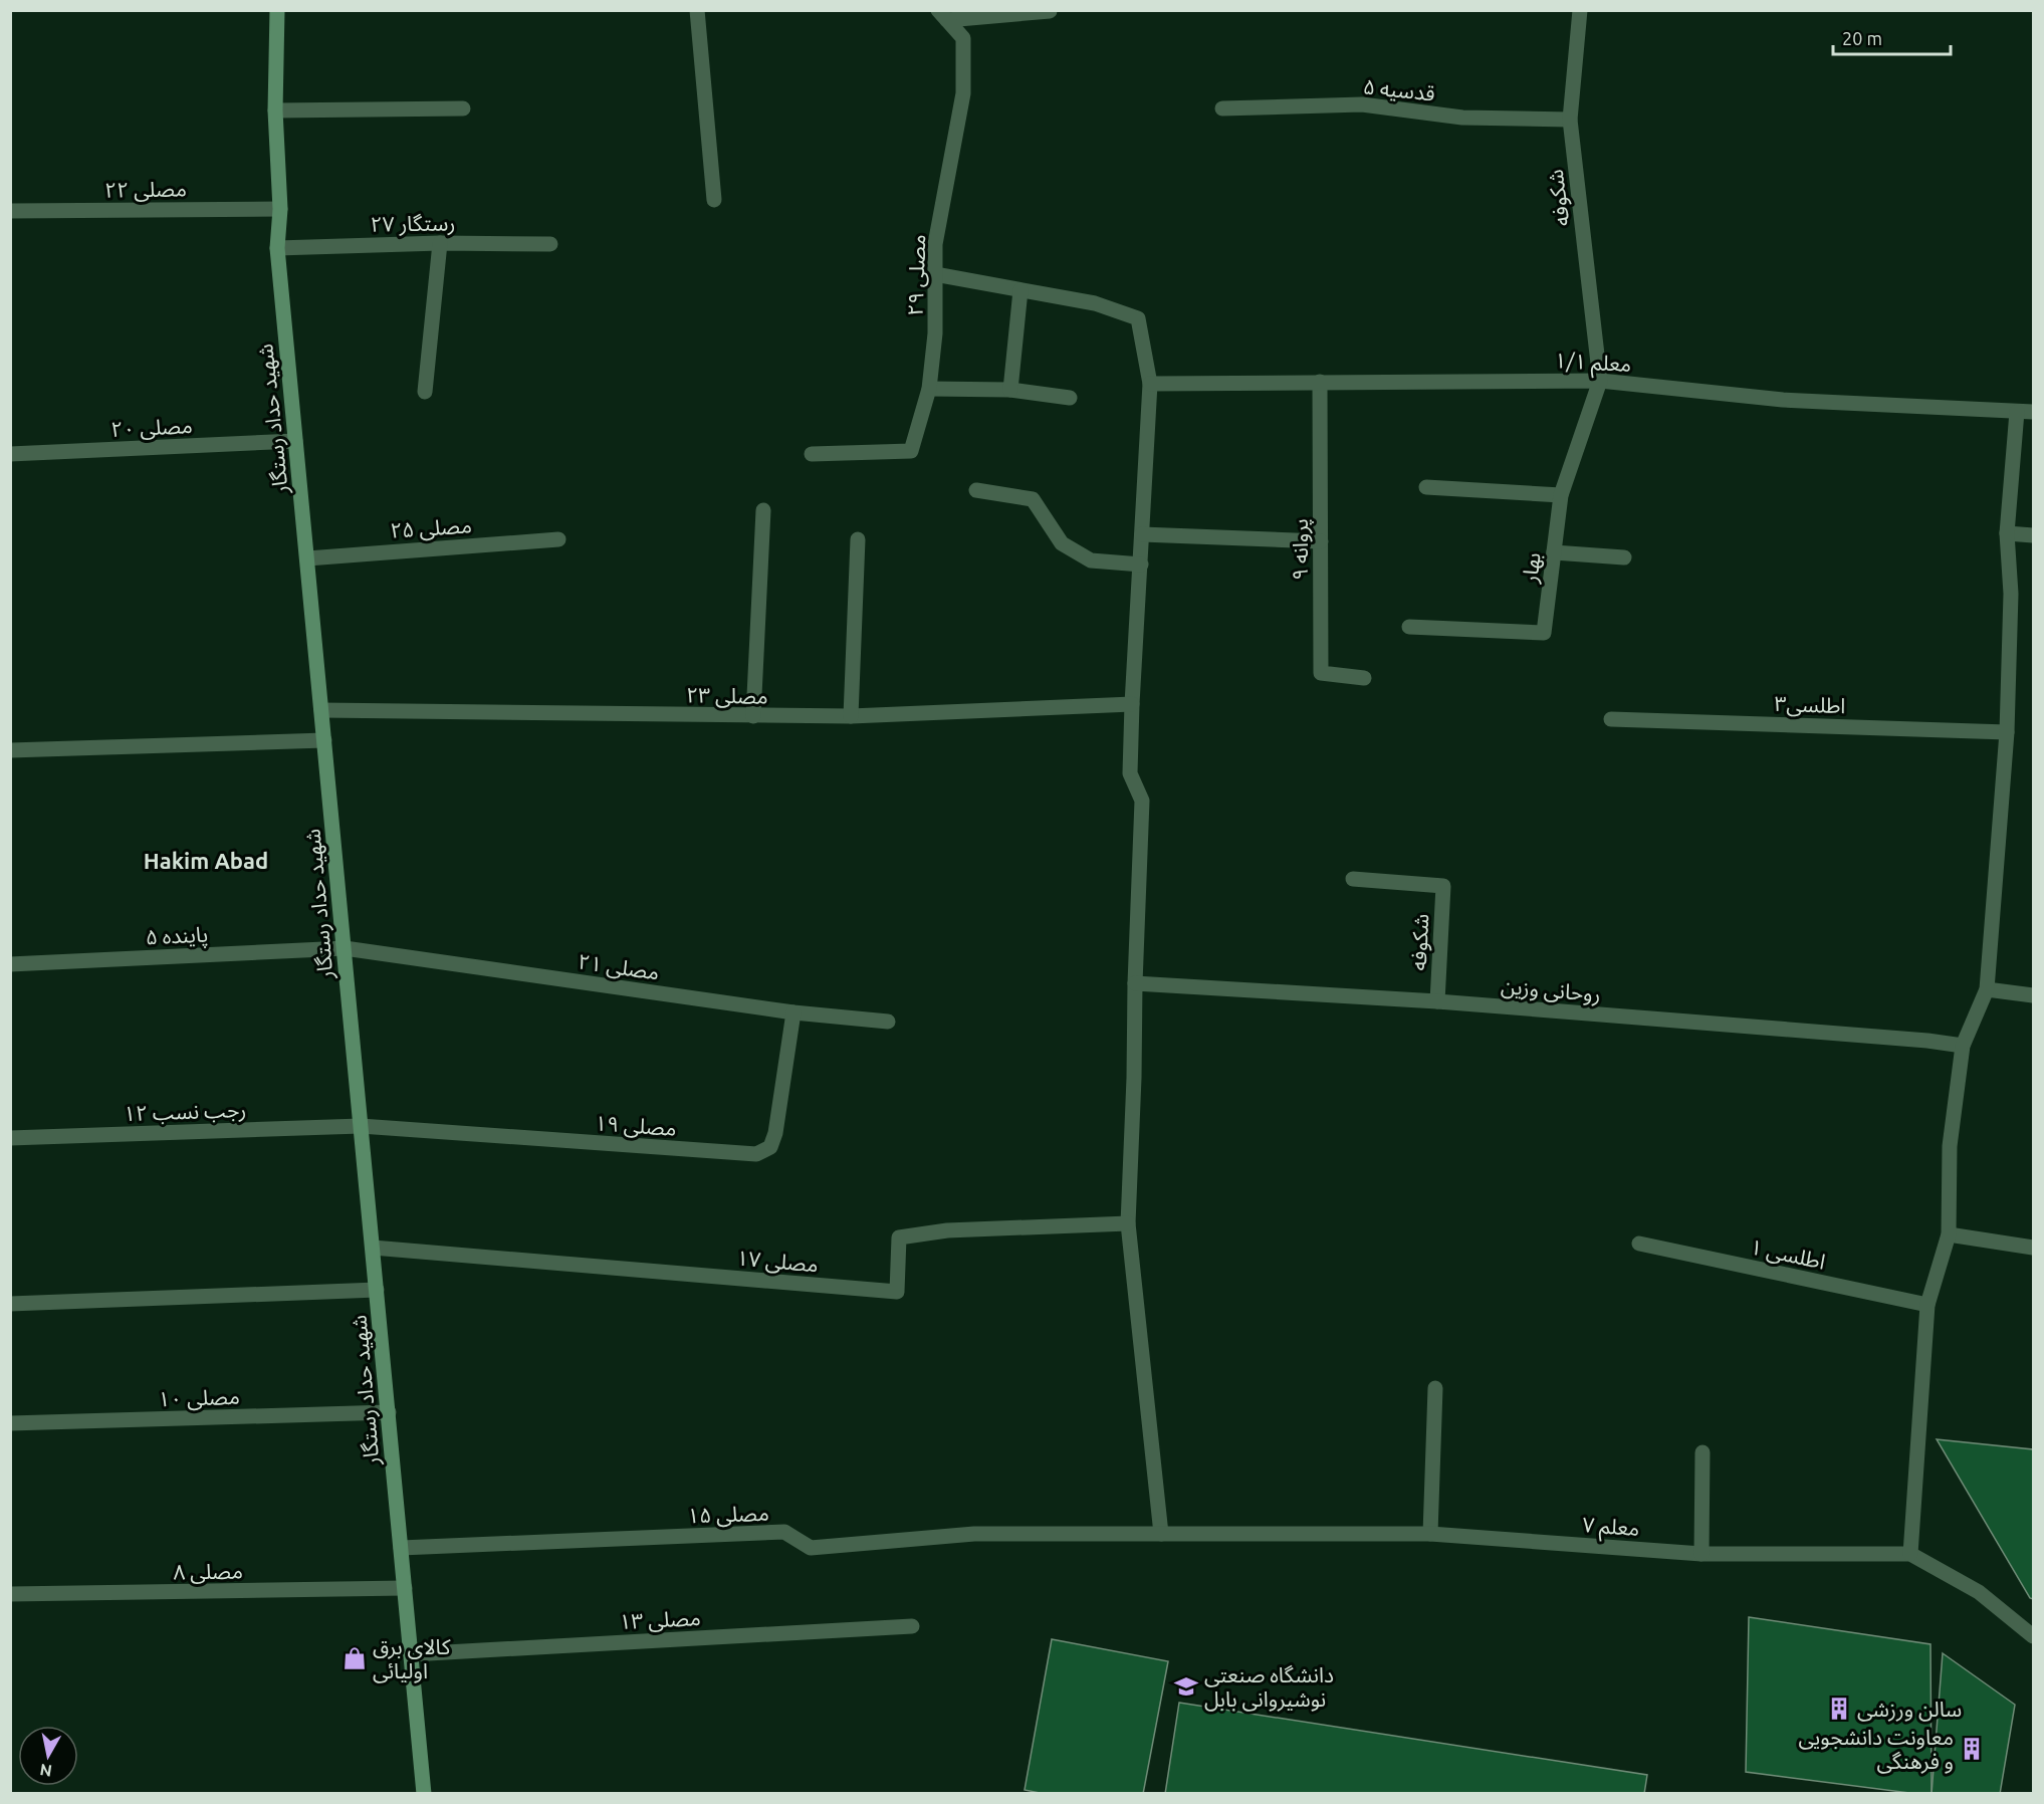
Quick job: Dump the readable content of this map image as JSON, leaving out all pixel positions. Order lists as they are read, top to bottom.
{
  "streets": {
    "main road": ["شهید حداد رستگار"],
    "street": [
      "قدسیه ۵",
      "مصلی ۲۲",
      "شکوفه",
      "رستگار ۲۷",
      "مصلی ۲۹",
      "معلم ۱/۱",
      "مصلی ۲۰",
      "مصلی ۲۵",
      "پروانه ۹",
      "بهار",
      "مصلی ۲۳",
      "اطلسی۳",
      "پاینده ۵",
      "مصلی ۲۱",
      "روحانی وزین",
      "رجب نسب ۱۲",
      "مصلی ۱۹",
      "اطلسی ۱",
      "مصلی ۱۷",
      "مصلی ۱۰",
      "مصلی ۱۵",
      "معلم ۷",
      "مصلی ۸",
      "مصلی ۱۳"
    ]
  },
  "crossings": [
    ["قدسیه ۵", "شکوفه"],
    ["مصلی ۲۲", "شهید حداد رستگار"],
    ["شکوفه", "معلم ۱/۱"],
    ["شکوفه", "بهار"],
    ["شکوفه", "روحانی وزین"],
    ["رستگار ۲۷", "شهید حداد رستگار"],
    ["معلم ۱/۱", "پروانه ۹"],
    ["معلم ۱/۱", "بهار"],
    ["شهید حداد رستگار", "مصلی ۲۰"],
    ["شهید حداد رستگار", "مصلی ۲۵"],
    ["شهید حداد رستگار", "مصلی ۲۳"],
    ["شهید حداد رستگار", "پاینده ۵"],
    ["شهید حداد رستگار", "مصلی ۲۱"],
    ["شهید حداد رستگار", "رجب نسب ۱۲"],
    ["شهید حداد رستگار", "مصلی ۱۹"],
    ["شهید حداد رستگار", "مصلی ۱۷"],
    ["شهید حداد رستگار", "مصلی ۱۰"],
    ["شهید حداد رستگار", "مصلی ۱۵"],
    ["شهید حداد رستگار", "مصلی ۸"],
    ["شهید حداد رستگار", "مصلی ۱۳"],
    ["پاینده ۵", "مصلی ۲۱"],
    ["مصلی ۲۱", "مصلی ۱۹"],
    ["رجب نسب ۱۲", "مصلی ۱۹"],
    ["مصلی ۱۵", "معلم ۷"]
  ],
  "districts": ["Hakim Abad"],
  "places": {
    "shop": ["کالای برق اولیائی"],
    "school or university": ["دانشگاه صنعتی نوشیروانی بابل"],
    "building": ["سالن ورزشی", "معاونت دانشجویی و فرهنگی"]
  },
  "scale_bar": "20 m",
  "north": "bottom"
}
